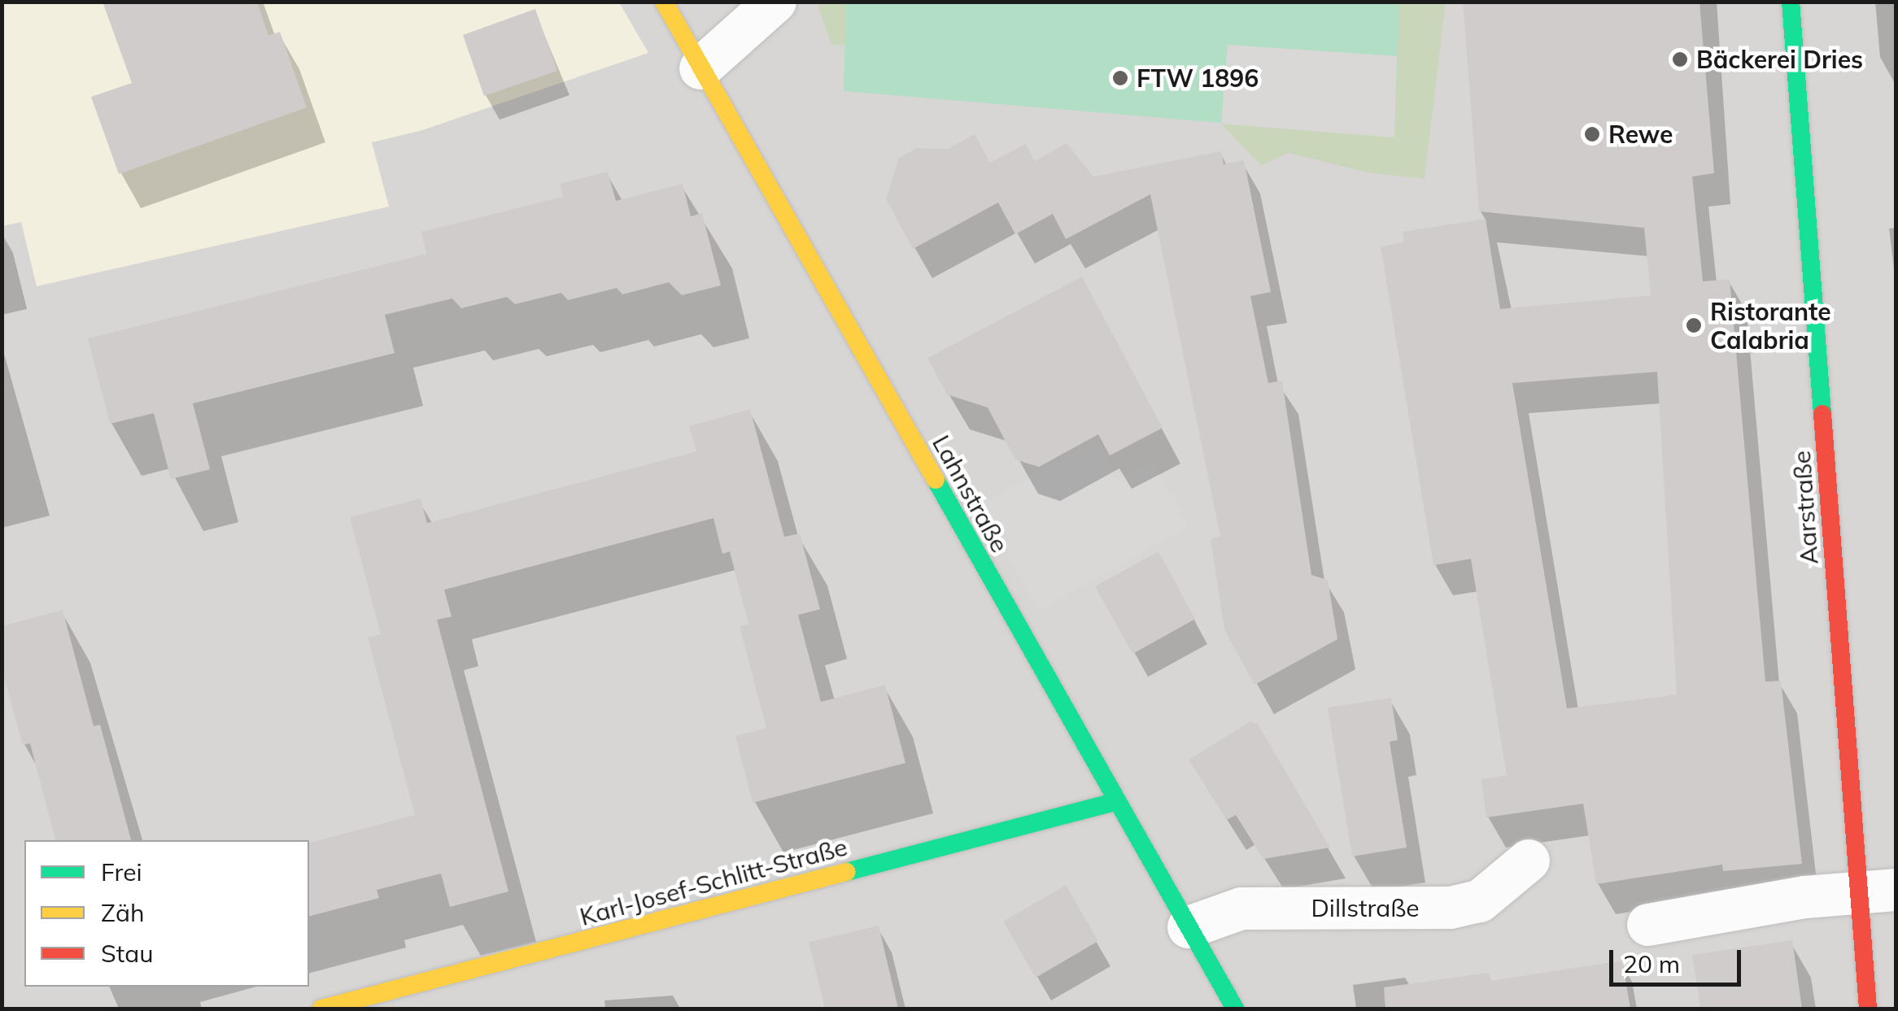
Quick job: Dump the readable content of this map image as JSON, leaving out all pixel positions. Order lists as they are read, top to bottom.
{
  "streets": {
    "street": [
      "Lahnstraße",
      "Aarstraße",
      "Karl-Josef-Schlitt-Straße",
      "Dillstraße"
    ]
  },
  "crossings": [
    ["Lahnstraße", "Karl-Josef-Schlitt-Straße"],
    ["Lahnstraße", "Dillstraße"]
  ],
  "places": [
    "Bäckerei Dries",
    "FTW 1896",
    "Rewe",
    "Ristorante Calabria"
  ],
  "legend": ["Frei", "Zäh", "Stau"],
  "scale_bar": "20 m"
}
